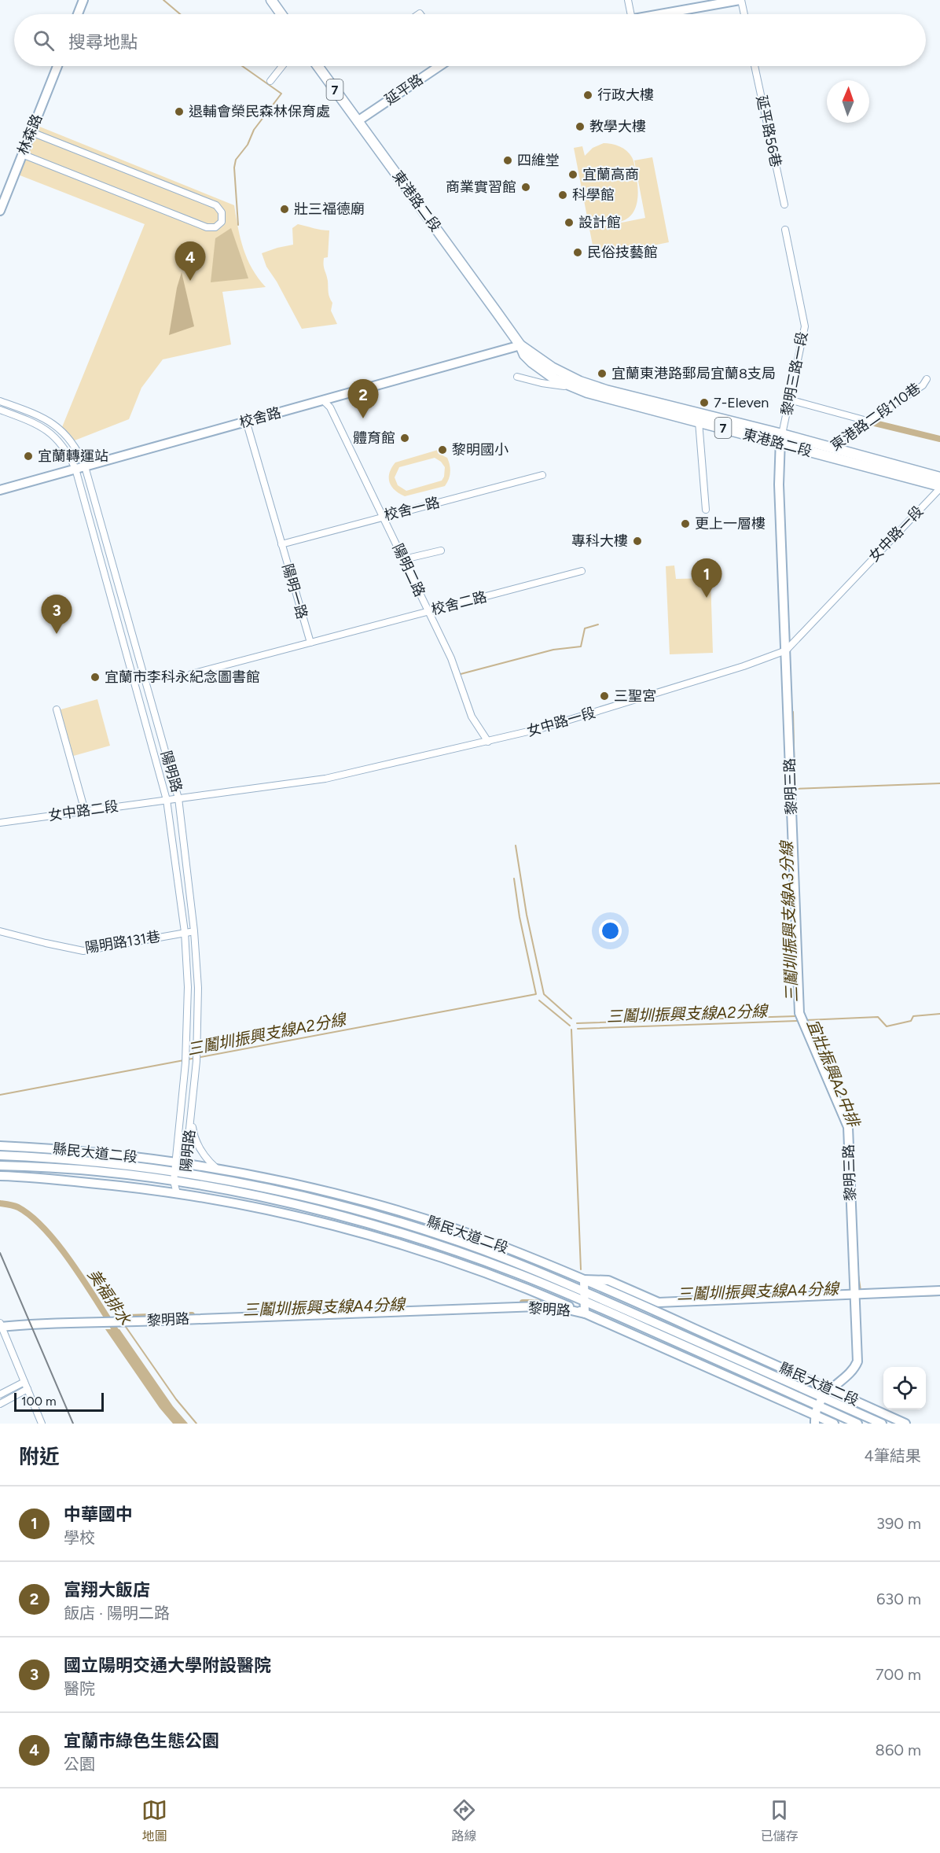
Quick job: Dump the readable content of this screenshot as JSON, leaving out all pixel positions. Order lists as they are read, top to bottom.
{
  "streets": {
    "main road": ["7", "東港路二段"],
    "street": [
      "延平路",
      "延平路56巷",
      "林森路",
      "黎明三路一段",
      "東港路二段110巷",
      "校舍路",
      "校舍一路",
      "女中路一段",
      "陽明二路",
      "陽明一路",
      "校舍二路",
      "陽明路",
      "黎明三路",
      "女中路二段",
      "陽明路131巷",
      "縣民大道二段",
      "黎明路"
    ]
  },
  "crossings": [
    ["延平路", "東港路二段"],
    ["東港路二段", "黎明三路一段"],
    ["東港路二段", "東港路二段110巷"],
    ["東港路二段", "校舍路"],
    ["東港路二段", "女中路一段"],
    ["東港路二段", "黎明三路"],
    ["黎明三路一段", "黎明三路"],
    ["校舍路", "陽明二路"],
    ["校舍路", "陽明一路"],
    ["校舍路", "陽明路"],
    ["校舍一路", "陽明二路"],
    ["校舍一路", "陽明一路"],
    ["女中路一段", "陽明二路"],
    ["女中路一段", "陽明路"],
    ["女中路一段", "黎明三路"],
    ["女中路一段", "女中路二段"],
    ["陽明二路", "校舍二路"],
    ["陽明一路", "校舍二路"],
    ["陽明路", "女中路二段"],
    ["陽明路", "陽明路131巷"],
    ["陽明路", "縣民大道二段"],
    ["黎明三路", "縣民大道二段"],
    ["縣民大道二段", "黎明路"]
  ],
  "water": [
    "三鬮圳振興支線A3分線",
    "三鬮圳振興支線A2分線",
    "宜壯振興A2中排",
    "三鬮圳振興支線A4分線",
    "美福排水"
  ],
  "places": [
    "行政大樓",
    "退輔會榮民森林保育處",
    "教學大樓",
    "四維堂",
    "宜蘭高商",
    "商業實習館",
    "科學館",
    "壯三福德廟",
    "設計館",
    "民俗技藝館",
    "宜蘭東港路郵局宜蘭8支局",
    "7-Eleven",
    "體育館",
    "黎明國小",
    "宜蘭轉運站",
    "更上一層樓",
    "專科大樓",
    "宜蘭市李科永紀念圖書館",
    "三聖宮"
  ],
  "scale_bar": "100 m",
  "north": "top",
  "page": {
    "search": "搜尋地點",
    "pins": [
      "4",
      "2",
      "1",
      "3"
    ],
    "scale": "100 m",
    "heading": ["附近", "4筆結果"],
    "list": [
      {
        "mark": "1",
        "name": "中華國中",
        "note": "學校",
        "value": "390 m"
      },
      {
        "mark": "2",
        "name": "富翔大飯店",
        "note": "飯店 · 陽明二路",
        "value": "630 m"
      },
      {
        "mark": "3",
        "name": "國立陽明交通大學附設醫院",
        "note": "醫院",
        "value": "700 m"
      },
      {
        "mark": "4",
        "name": "宜蘭市綠色生態公園",
        "note": "公園",
        "value": "860 m"
      }
    ],
    "nav": ["地圖", "路線", "已儲存"]
  }
}
